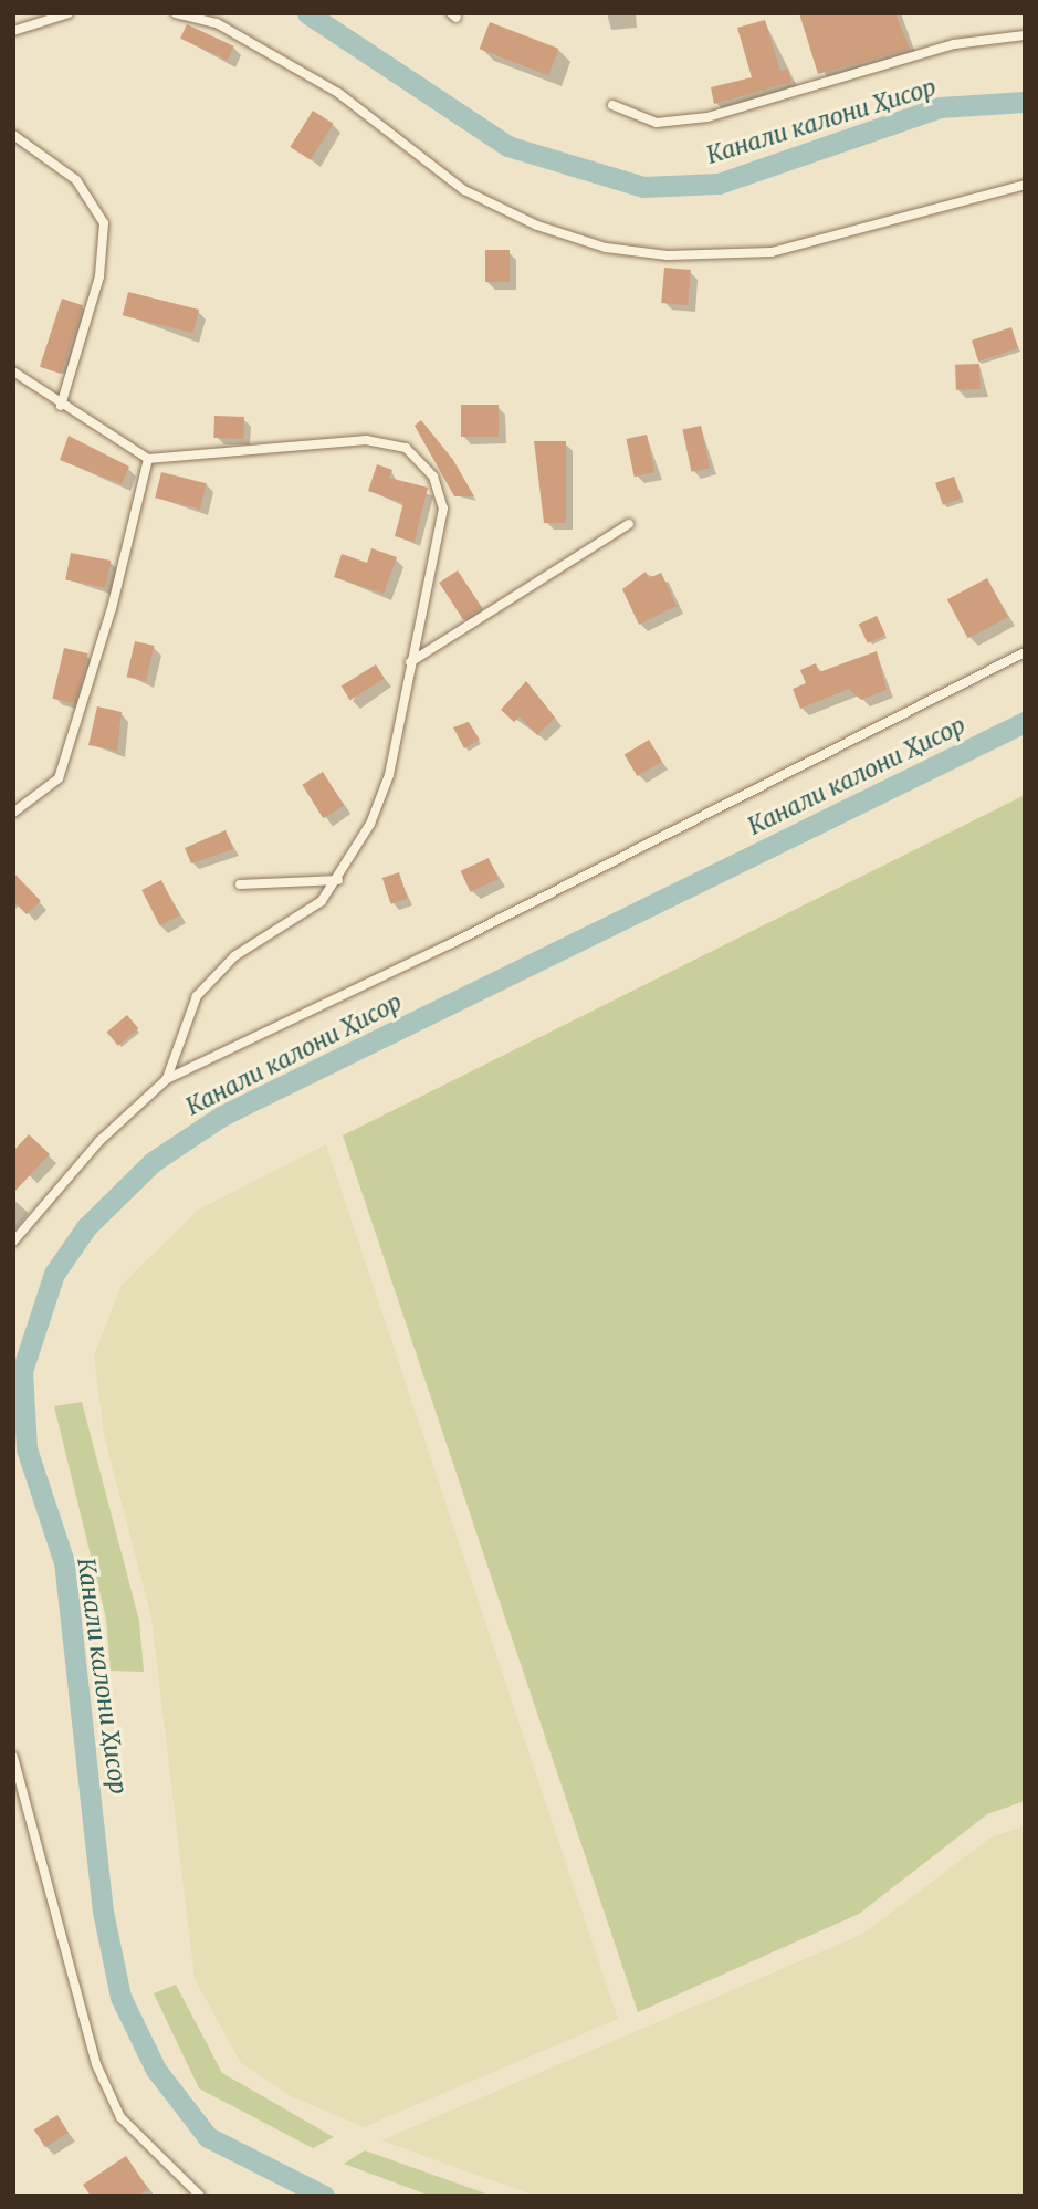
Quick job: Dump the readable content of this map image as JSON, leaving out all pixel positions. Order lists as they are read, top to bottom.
{
  "water": ["Канали калони Ҳисор"]
}
